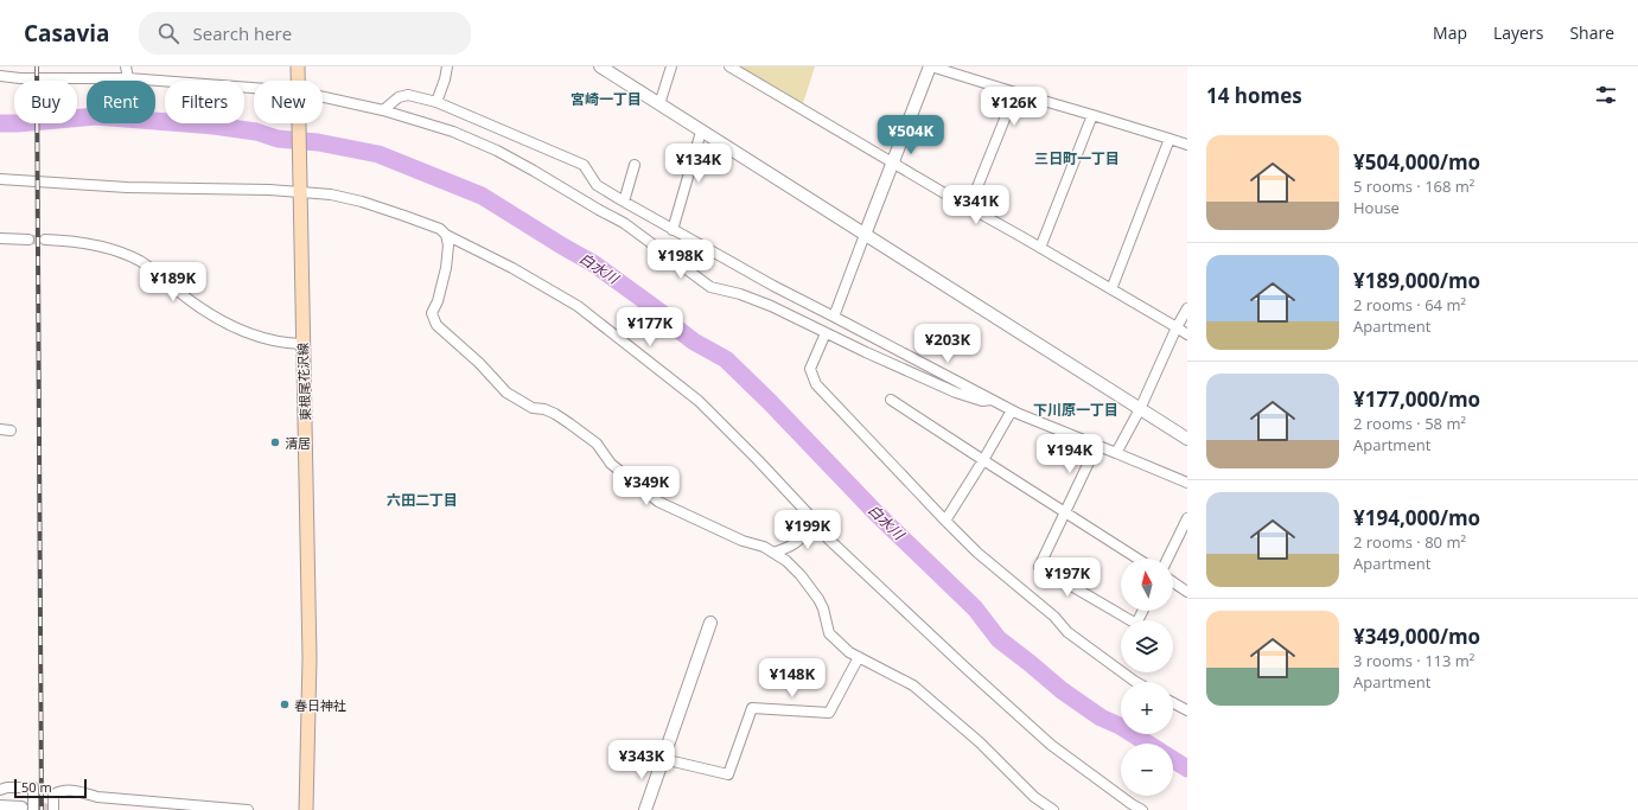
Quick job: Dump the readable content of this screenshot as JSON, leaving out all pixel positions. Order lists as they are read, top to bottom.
{
  "streets": {
    "main road": ["東根尾花沢線"]
  },
  "districts": [
    "宮崎一丁目",
    "三日町一丁目",
    "下川原一丁目",
    "六田二丁目"
  ],
  "water": ["白水川"],
  "places": ["清居", "春日神社"],
  "scale_bar": "50 m",
  "north": "top",
  "page": {
    "header": "Casavia",
    "search": "Search here",
    "nav": ["Map", "Layers", "Share"],
    "heading": "14 homes",
    "chip": [
      "Buy",
      "Rent",
      "Filters",
      "New"
    ],
    "price": [
      "¥126K",
      "¥504K",
      "¥134K",
      "¥341K",
      "¥198K",
      "¥189K",
      "¥177K",
      "¥203K",
      "¥194K",
      "¥349K",
      "¥199K",
      "¥197K",
      "¥148K",
      "¥343K"
    ],
    "list": [
      {
        "name": "¥504,000/mo",
        "note": "5 rooms · 168 m² · House"
      },
      {
        "name": "¥189,000/mo",
        "note": "2 rooms · 64 m² · Apartment"
      },
      {
        "name": "¥177,000/mo",
        "note": "2 rooms · 58 m² · Apartment"
      },
      {
        "name": "¥194,000/mo",
        "note": "2 rooms · 80 m² · Apartment"
      },
      {
        "name": "¥349,000/mo",
        "note": "3 rooms · 113 m² · Apartment"
      }
    ],
    "map_buttons": ["+", "−"],
    "scale": "50 m"
  }
}
